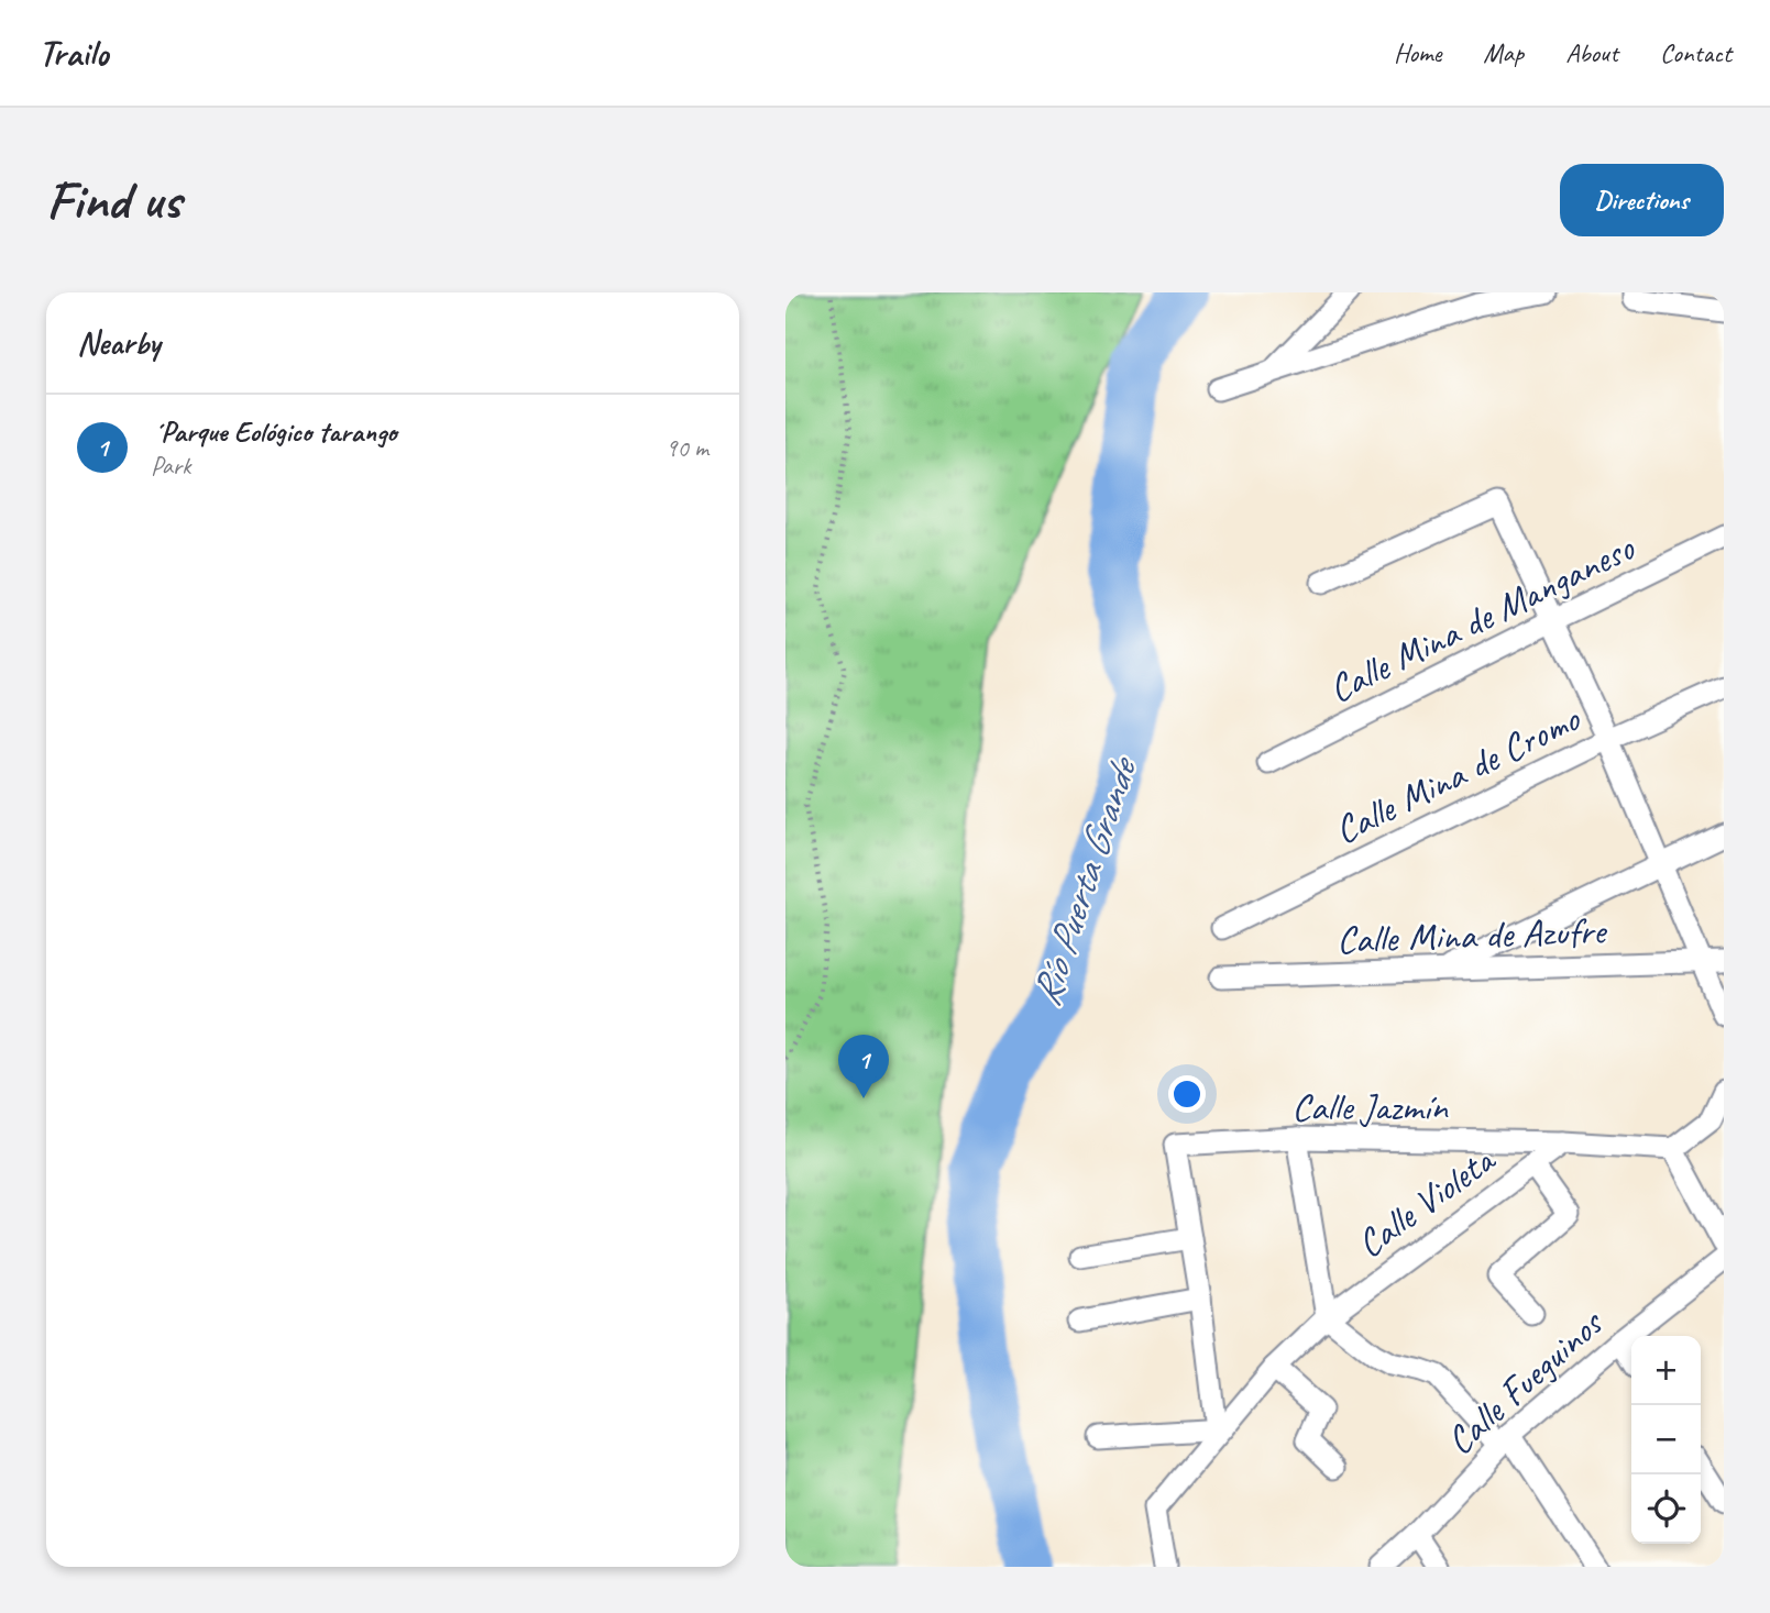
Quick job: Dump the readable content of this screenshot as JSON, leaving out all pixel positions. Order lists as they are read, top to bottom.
{
  "streets": {
    "street": [
      "Calle Mina de Manganeso",
      "Calle Mina de Cromo",
      "Calle Mina de Azufre",
      "Calle Jazmín",
      "Calle Violeta",
      "Calle Fueguinos"
    ]
  },
  "crossings": [
    ["Calle Jazmín", "Calle Violeta"]
  ],
  "water": ["Río Puerta Grande"],
  "page": {
    "header": "Trailo",
    "nav": [
      "Home",
      "Map",
      "About",
      "Contact"
    ],
    "buttons": "Directions",
    "title": "Find us",
    "heading": "Nearby",
    "list": [
      {
        "mark": "1",
        "name": "´Parque Eológico tarango",
        "note": "Park",
        "value": "90 m"
      }
    ],
    "pins": "1",
    "map_buttons": ["+", "−"]
  }
}
